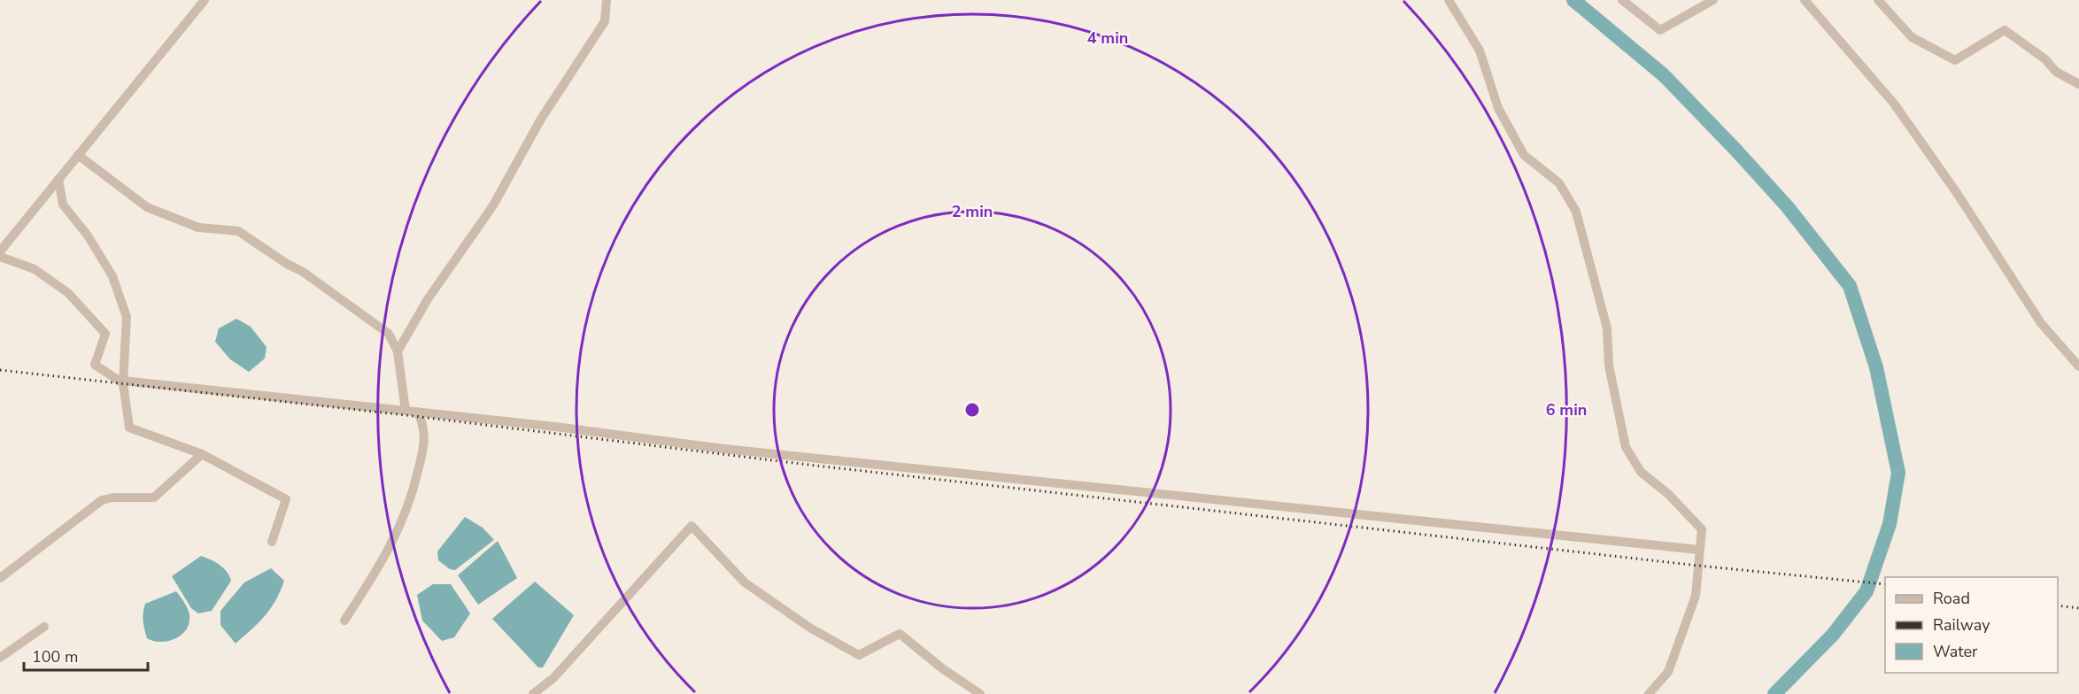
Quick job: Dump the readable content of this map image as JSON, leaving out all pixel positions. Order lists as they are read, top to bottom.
{
  "legend": ["Road", "Railway", "Water"],
  "scale_bar": "100 m",
  "rings": ["4 min", "2 min", "6 min"]
}
